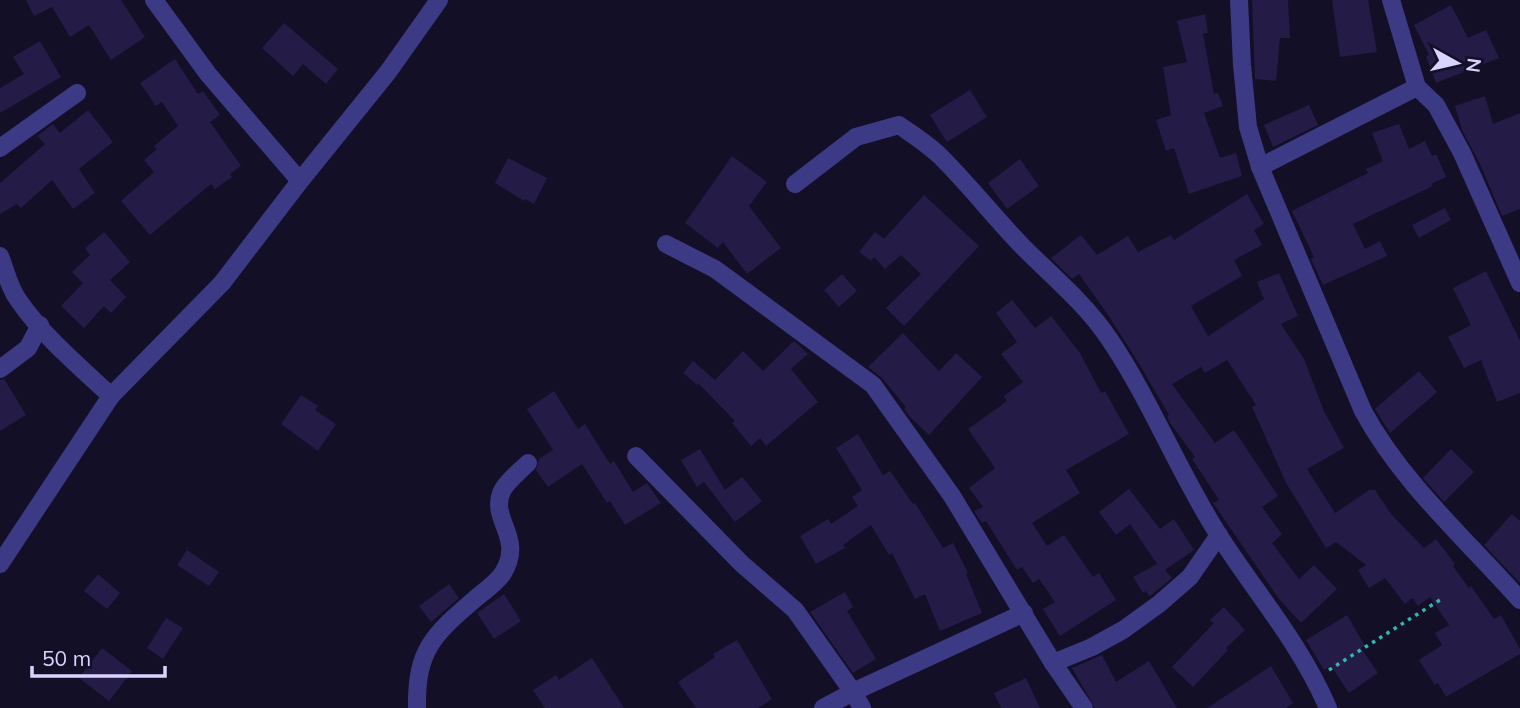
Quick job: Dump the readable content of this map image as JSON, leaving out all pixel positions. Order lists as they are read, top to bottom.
{
  "scale_bar": "50 m",
  "north": "right"
}
